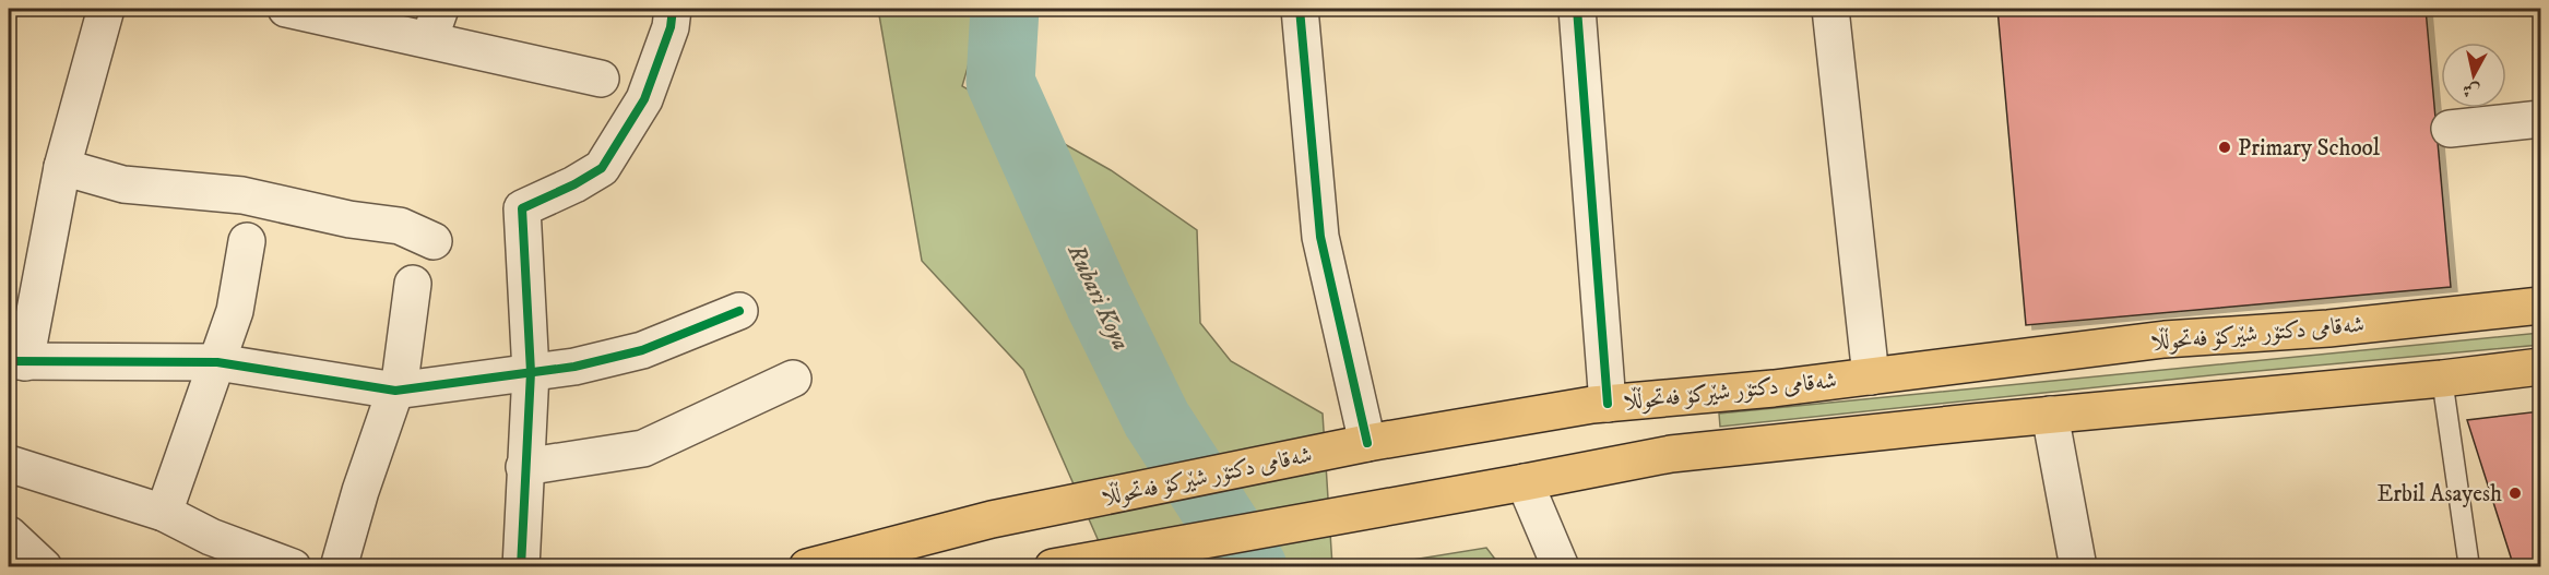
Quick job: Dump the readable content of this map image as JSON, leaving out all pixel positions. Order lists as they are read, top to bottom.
{
  "streets": {
    "main road": ["شەقامی دکتۆر شێرکۆ فەتحوڵڵا"]
  },
  "water": ["Rubari Koya"],
  "places": ["Primary School", "Erbil Asayesh"],
  "north": "bottom"
}
